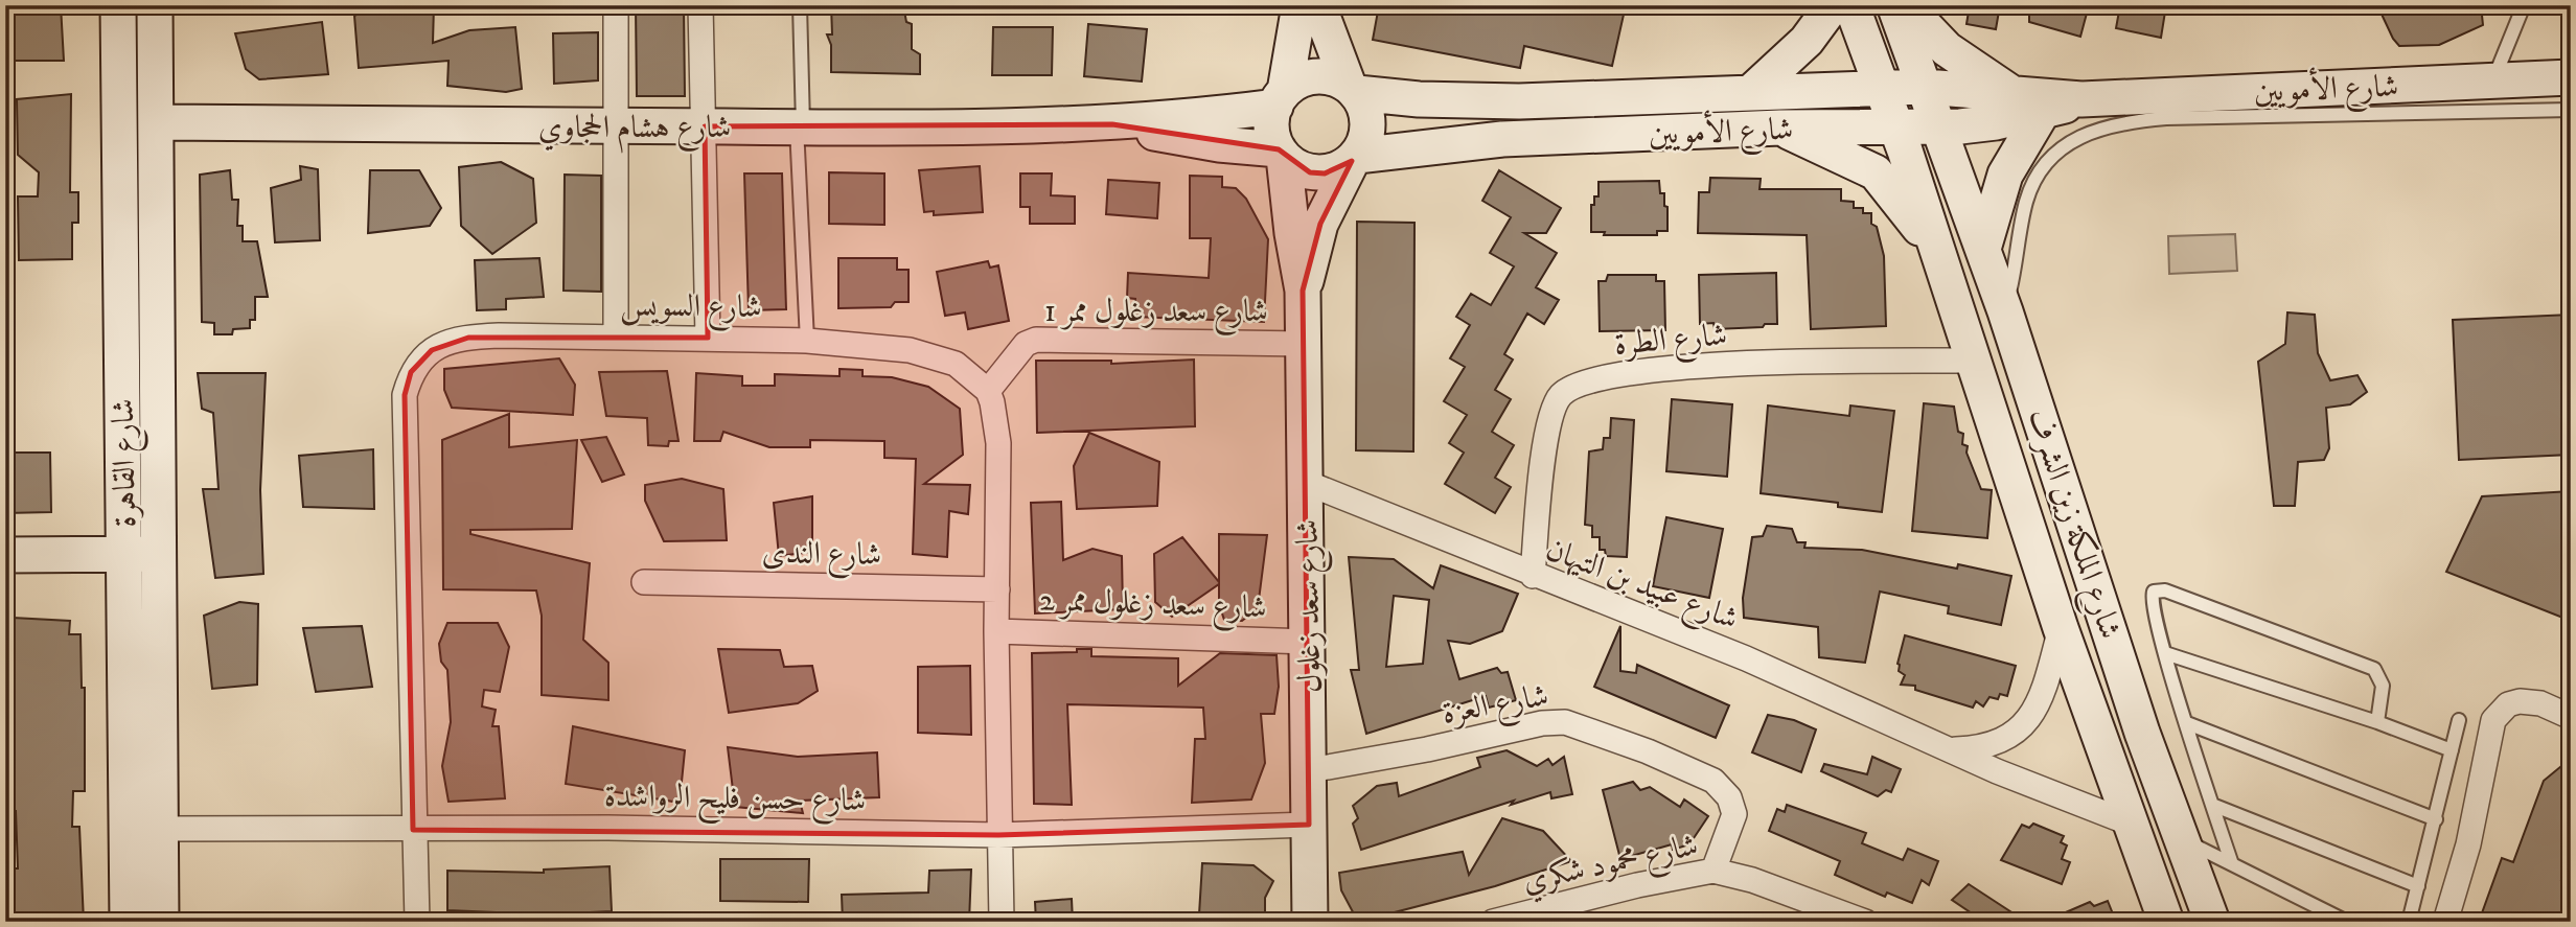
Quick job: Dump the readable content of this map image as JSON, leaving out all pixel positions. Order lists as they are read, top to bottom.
{
  "streets": {
    "main road": [
      "شارع الأمويين",
      "شارع هشام الحجاوي",
      "شارع القاهرة",
      "شارع الملكة زين الشرف",
      "شارع سعد زغلول"
    ],
    "street": [
      "شارع السويس",
      "شارع سعد زغلول ممر 1",
      "شارع الطرة",
      "شارع الندى",
      "شارع عبيد بن التيهان",
      "شارع سعد زغلول ممر 2",
      "شارع العزة",
      "شارع حسن فليح الرواشدة",
      "شارع محمود شكري"
    ]
  },
  "crossings": [
    ["شارع الأمويين", "شارع هشام الحجاوي"],
    ["شارع الأمويين", "شارع الملكة زين الشرف"],
    ["شارع الأمويين", "شارع سعد زغلول"],
    ["شارع هشام الحجاوي", "شارع القاهرة"],
    ["شارع هشام الحجاوي", "شارع سعد زغلول"],
    ["شارع السويس", "شارع سعد زغلول ممر 1"],
    ["شارع السويس", "شارع حسن فليح الرواشدة"],
    ["شارع سعد زغلول ممر 1", "شارع سعد زغلول"],
    ["شارع الطرة", "شارع الملكة زين الشرف"],
    ["شارع الطرة", "شارع عبيد بن التيهان"],
    ["شارع القاهرة", "شارع حسن فليح الرواشدة"],
    ["شارع الملكة زين الشرف", "شارع عبيد بن التيهان"],
    ["شارع عبيد بن التيهان", "شارع سعد زغلول"],
    ["شارع سعد زغلول ممر 2", "شارع سعد زغلول"],
    ["شارع سعد زغلول", "شارع العزة"],
    ["شارع سعد زغلول", "شارع حسن فليح الرواشدة"],
    ["شارع العزة", "شارع محمود شكري"]
  ]
}
